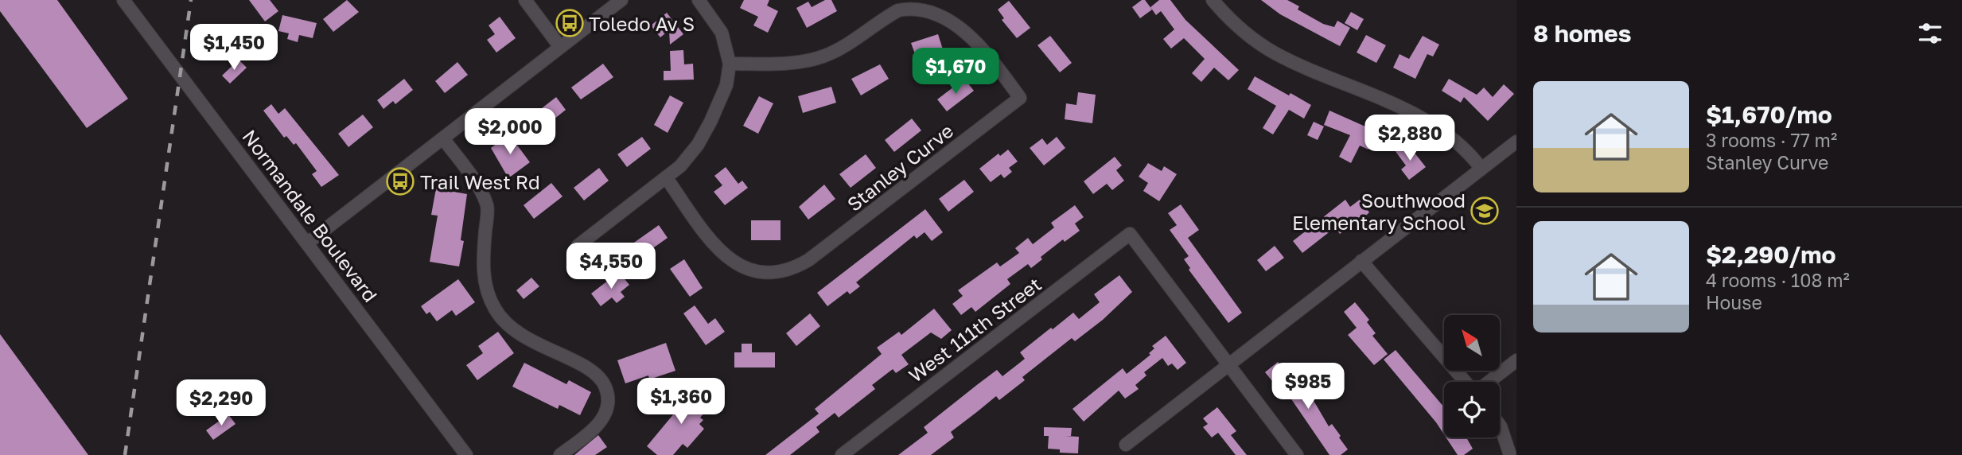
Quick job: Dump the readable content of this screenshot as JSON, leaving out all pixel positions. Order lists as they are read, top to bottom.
{
  "streets": {
    "street": ["Stanley Curve", "Normandale Boulevard", "West 111th Street"]
  },
  "places": {
    "bus stop": ["Toledo Av S", "Trail West Rd"],
    "school or university": ["Southwood Elementary School"]
  },
  "north": "top left",
  "page": {
    "heading": "8 homes",
    "price": [
      "$1,450",
      "$1,670",
      "$2,000",
      "$2,880",
      "$4,550",
      "$985",
      "$1,360",
      "$2,290"
    ],
    "list": [
      {
        "name": "$1,670/mo",
        "note": "3 rooms · 77 m² · Stanley Curve"
      },
      {
        "name": "$2,290/mo",
        "note": "4 rooms · 108 m² · House"
      }
    ]
  }
}
